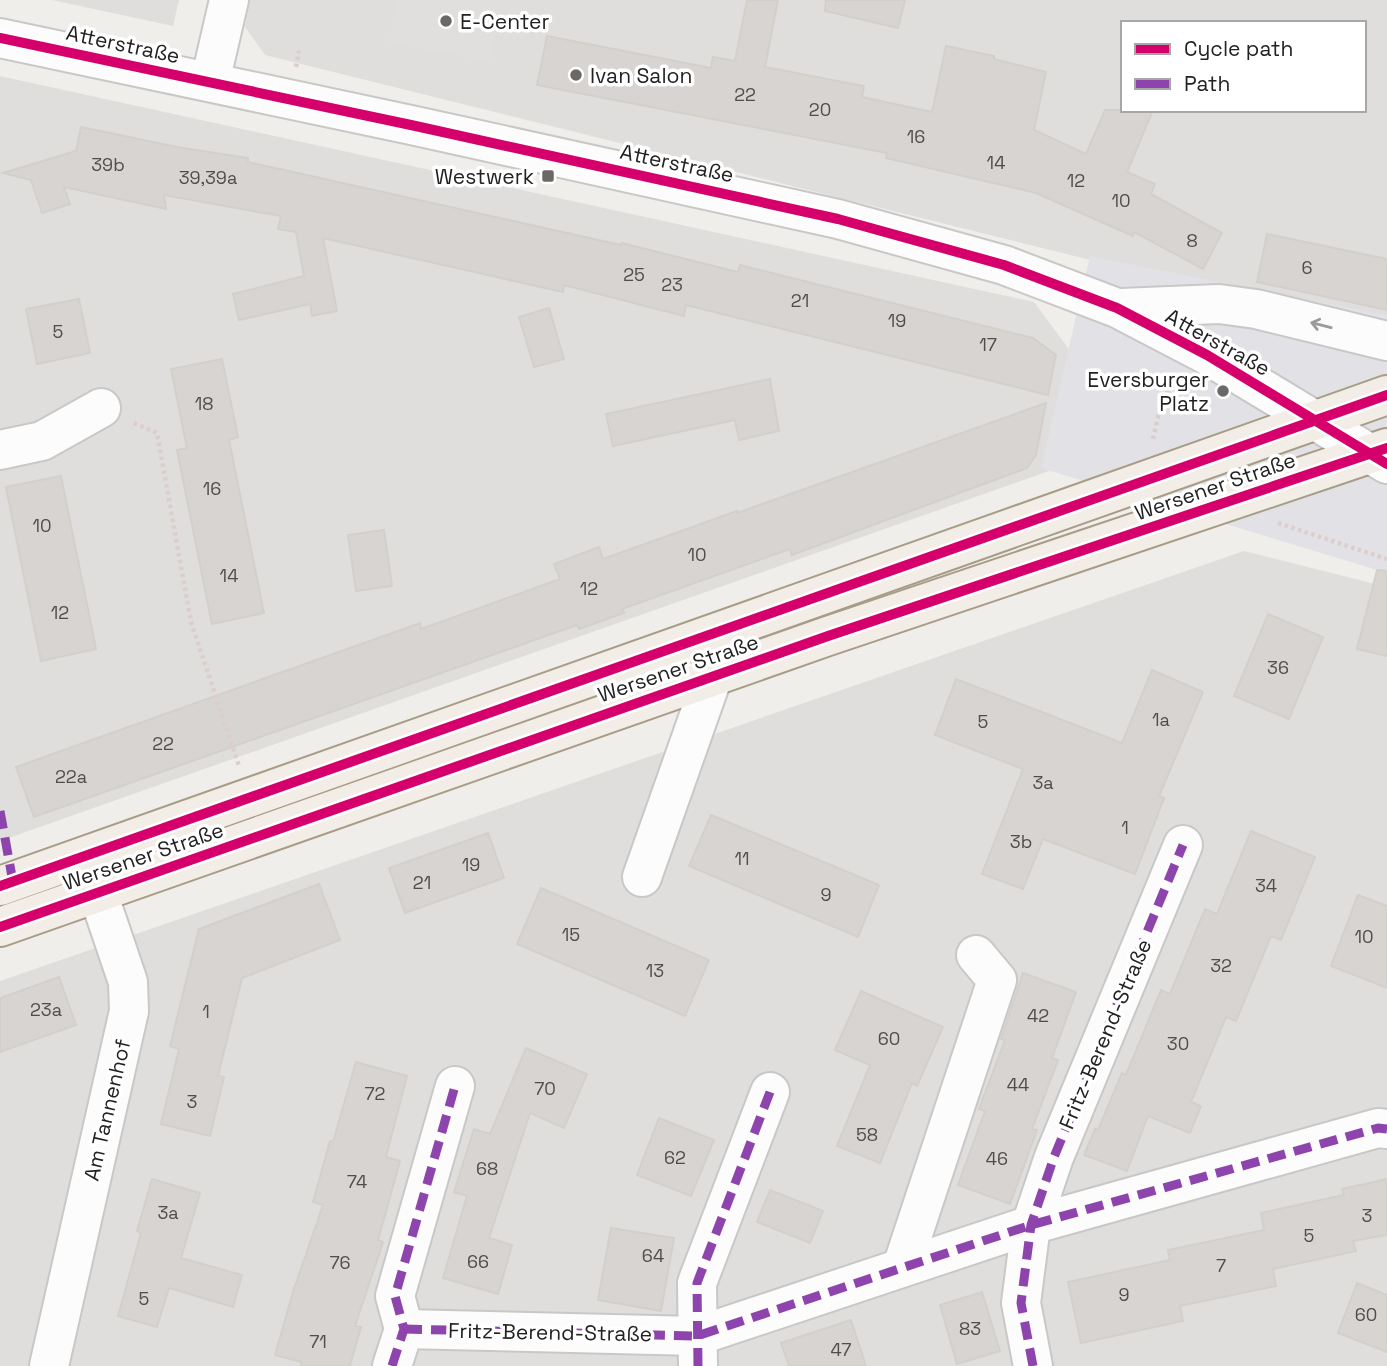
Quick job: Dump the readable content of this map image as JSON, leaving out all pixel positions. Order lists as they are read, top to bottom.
{
  "streets": {
    "main road": ["Wersener Straße"],
    "street": ["Atterstraße", "Fritz-Berend-Straße", "Am Tannenhof"]
  },
  "crossings": [
    ["Atterstraße", "Wersener Straße"],
    ["Wersener Straße", "Am Tannenhof"]
  ],
  "places": {
    "other": ["E-Center", "Ivan Salon", "Eversburger Platz"],
    "transit": ["Westwerk"]
  },
  "house_numbers": [
    "22",
    "20",
    "16",
    "14",
    "39b",
    "39,39a",
    "12",
    "10",
    "8",
    "6",
    "25",
    "23",
    "21",
    "19",
    "5",
    "17",
    "18",
    "16",
    "10",
    "10",
    "14",
    "12",
    "12",
    "36",
    "1a",
    "5",
    "22",
    "22a",
    "3a",
    "1",
    "3b",
    "11",
    "19",
    "21",
    "34",
    "9",
    "15",
    "10",
    "32",
    "13",
    "23a",
    "1",
    "42",
    "60",
    "30",
    "44",
    "70",
    "72",
    "3",
    "58",
    "62",
    "46",
    "68",
    "74",
    "3a",
    "3",
    "5",
    "64",
    "66",
    "76",
    "7",
    "9",
    "5",
    "60",
    "83",
    "71",
    "47"
  ],
  "legend": ["Cycle path", "Path"]
}
